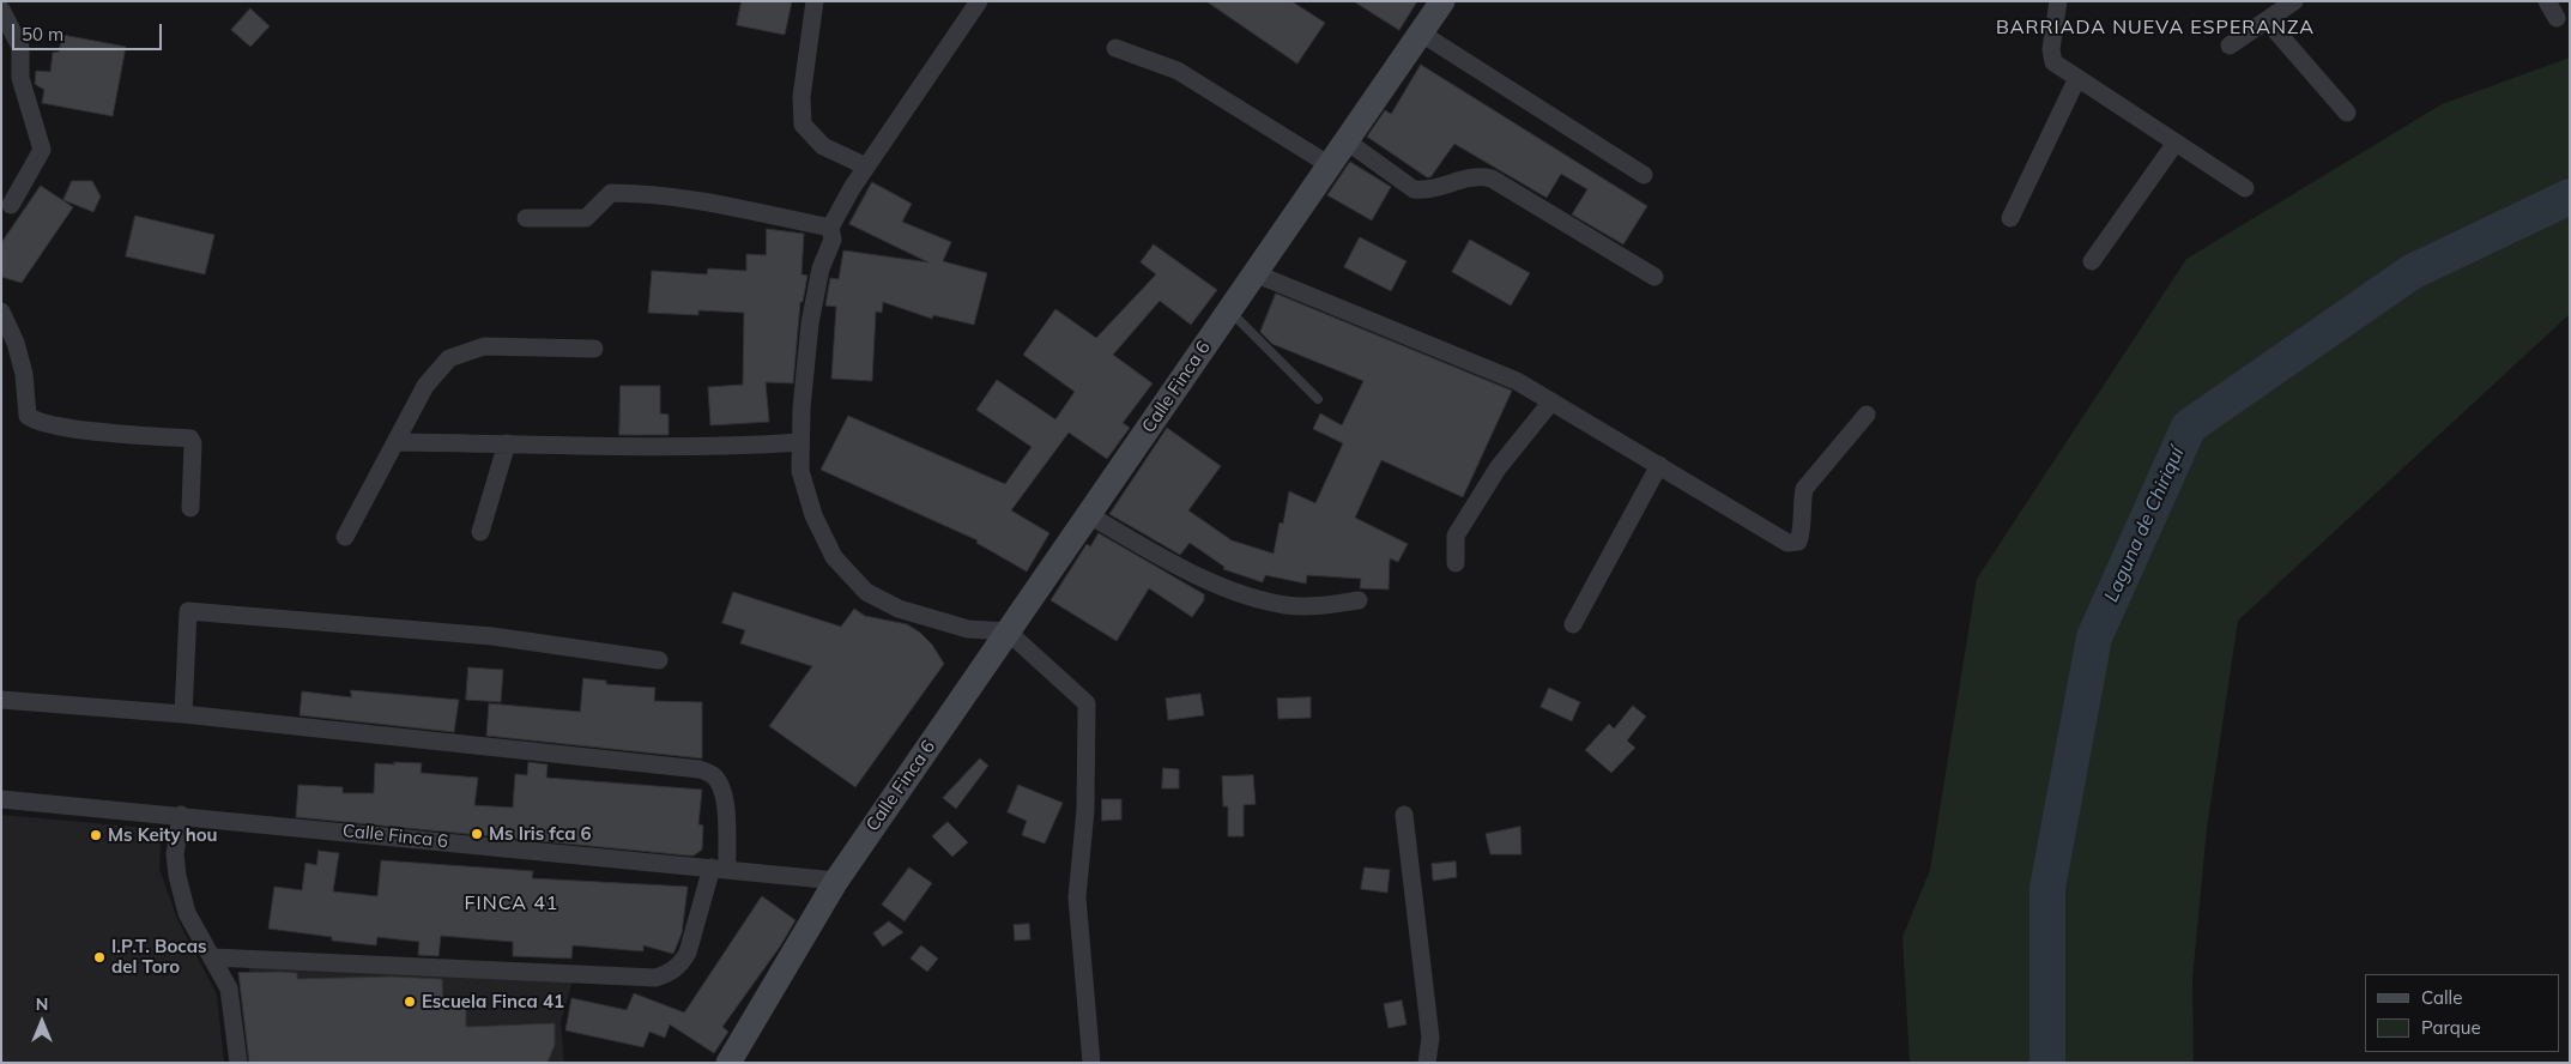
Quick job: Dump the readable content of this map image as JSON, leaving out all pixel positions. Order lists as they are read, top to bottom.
{
  "streets": {
    "street": ["Calle Finca 6"]
  },
  "districts": ["BARRIADA NUEVA ESPERANZA", "FINCA 41"],
  "water": ["Laguna de Chiriquí"],
  "places": [
    "Ms Iris fca 6",
    "Ms Keity hou",
    "I.P.T. Bocas del Toro",
    "Escuela Finca 41"
  ],
  "legend": ["Calle", "Parque"],
  "scale_bar": "50 m",
  "north": "top"
}
